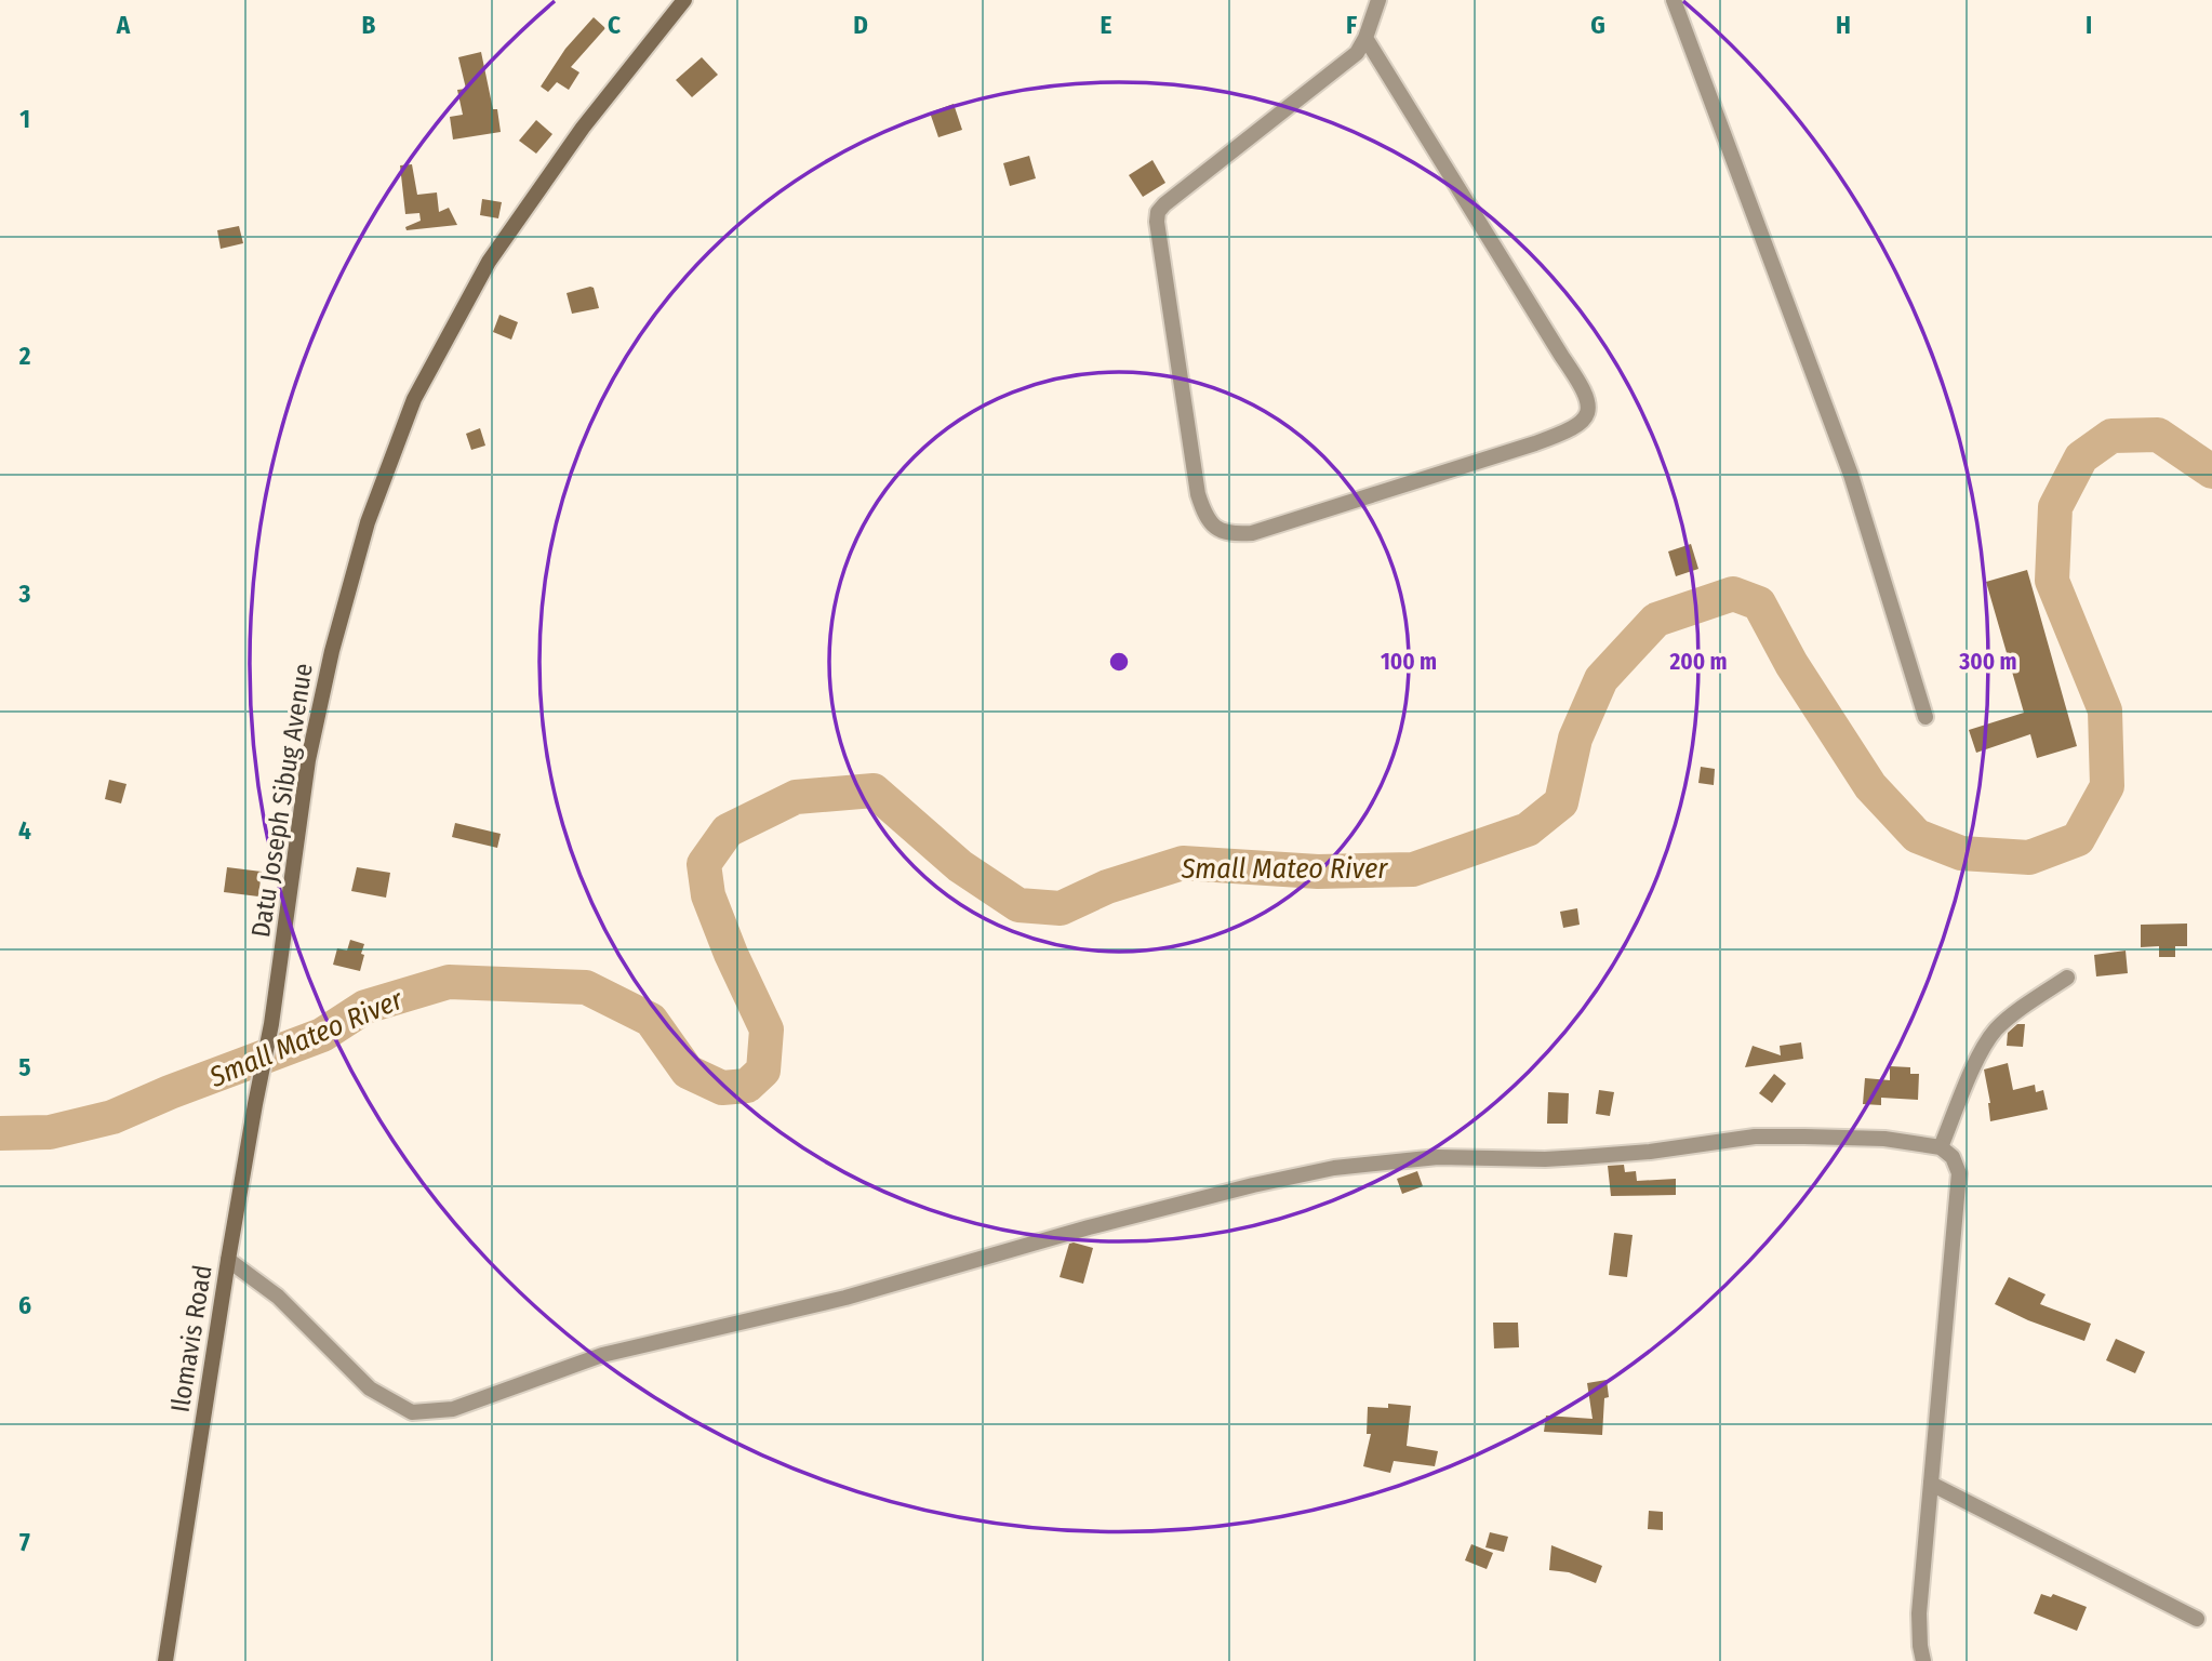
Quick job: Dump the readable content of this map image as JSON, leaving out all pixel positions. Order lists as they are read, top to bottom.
{
  "streets": {
    "main road": ["Datu Joseph Sibug Avenue", "Ilomavis Road"]
  },
  "crossings": [
    ["Datu Joseph Sibug Avenue", "Ilomavis Road"]
  ],
  "water": ["Small Mateo River"],
  "grid": {
    "columns": [
      "A",
      "B",
      "C",
      "D",
      "E",
      "F",
      "G",
      "H",
      "I"
    ],
    "rows": [
      "1",
      "2",
      "3",
      "4",
      "5",
      "6",
      "7"
    ]
  },
  "rings": ["100 m", "200 m", "300 m"]
}
